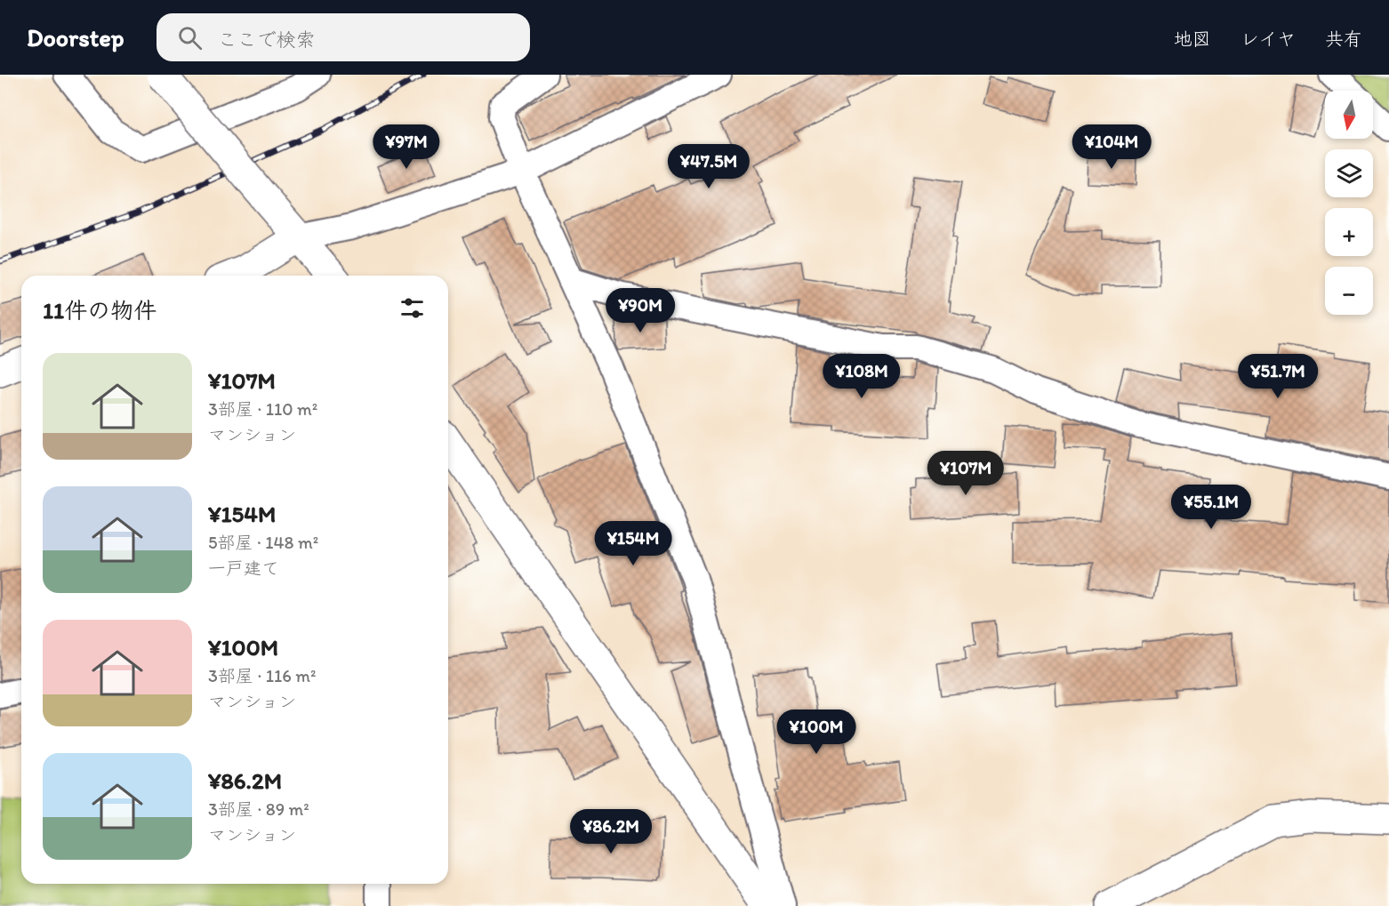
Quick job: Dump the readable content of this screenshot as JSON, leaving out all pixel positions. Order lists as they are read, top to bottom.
{
  "north": "bottom",
  "page": {
    "header": "Doorstep",
    "search": "ここで検索",
    "nav": ["地図", "レイヤ", "共有"],
    "map_buttons": ["+", "−"],
    "price": [
      "¥97M",
      "¥104M",
      "¥47.5M",
      "¥90M",
      "¥108M",
      "¥51.7M",
      "¥107M",
      "¥55.1M",
      "¥154M",
      "¥100M",
      "¥86.2M"
    ],
    "heading": "11件の物件",
    "list": [
      {
        "name": "¥107M",
        "note": "3部屋 · 110 m² · マンション"
      },
      {
        "name": "¥154M",
        "note": "5部屋 · 148 m² · 一戸建て"
      },
      {
        "name": "¥100M",
        "note": "3部屋 · 116 m² · マンション"
      },
      {
        "name": "¥86.2M",
        "note": "3部屋 · 89 m² · マンション"
      }
    ]
  }
}
